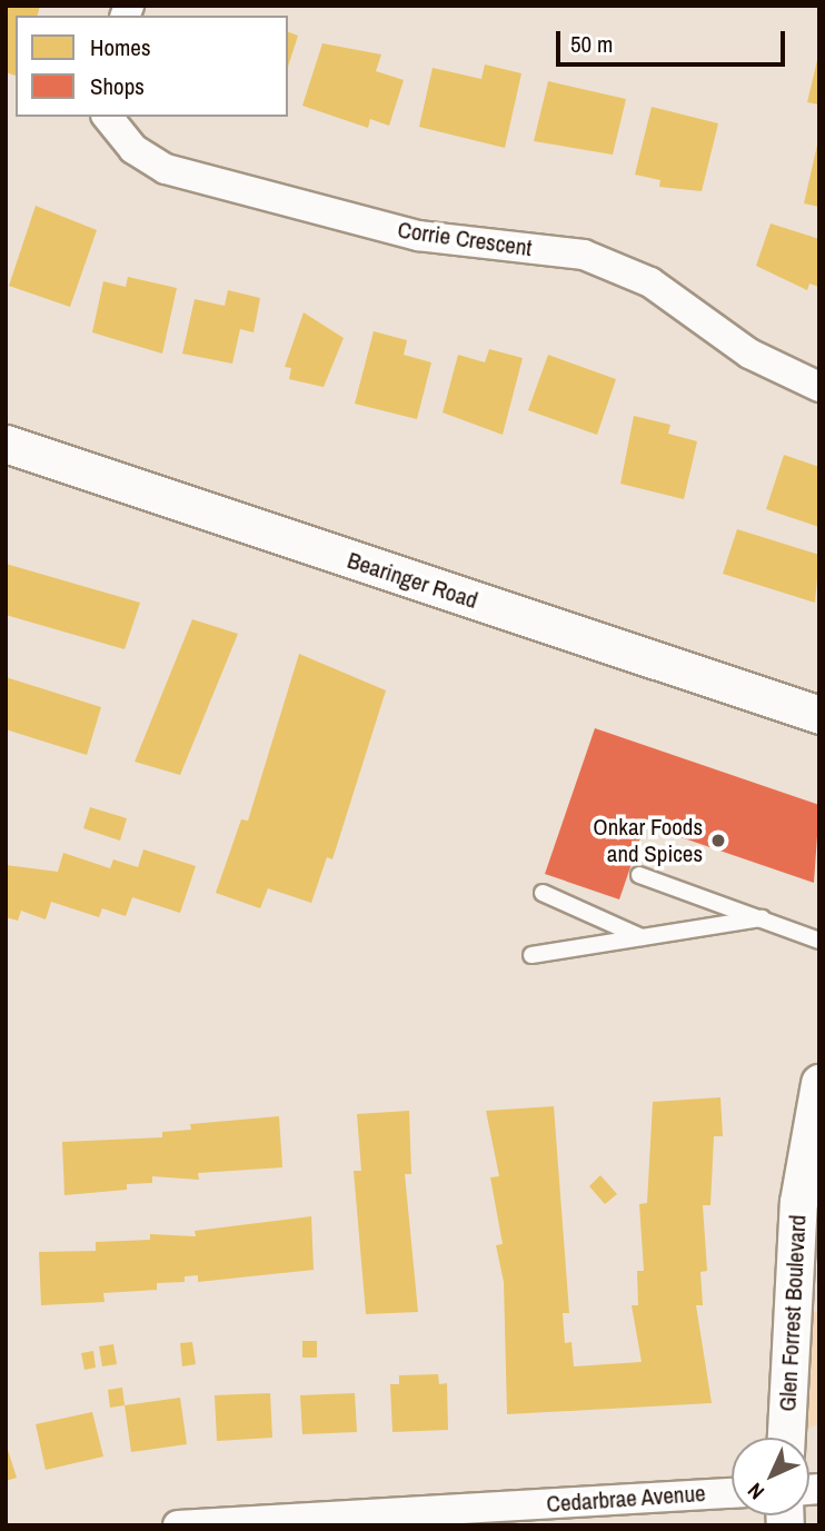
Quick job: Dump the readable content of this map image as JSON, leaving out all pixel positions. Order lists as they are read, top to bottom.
{
  "streets": {
    "street": [
      "Corrie Crescent",
      "Bearinger Road",
      "Glen Forrest Boulevard",
      "Cedarbrae Avenue"
    ]
  },
  "places": ["Onkar Foods and Spices"],
  "legend": ["Homes", "Shops"],
  "scale_bar": "50 m",
  "north": "bottom left"
}
